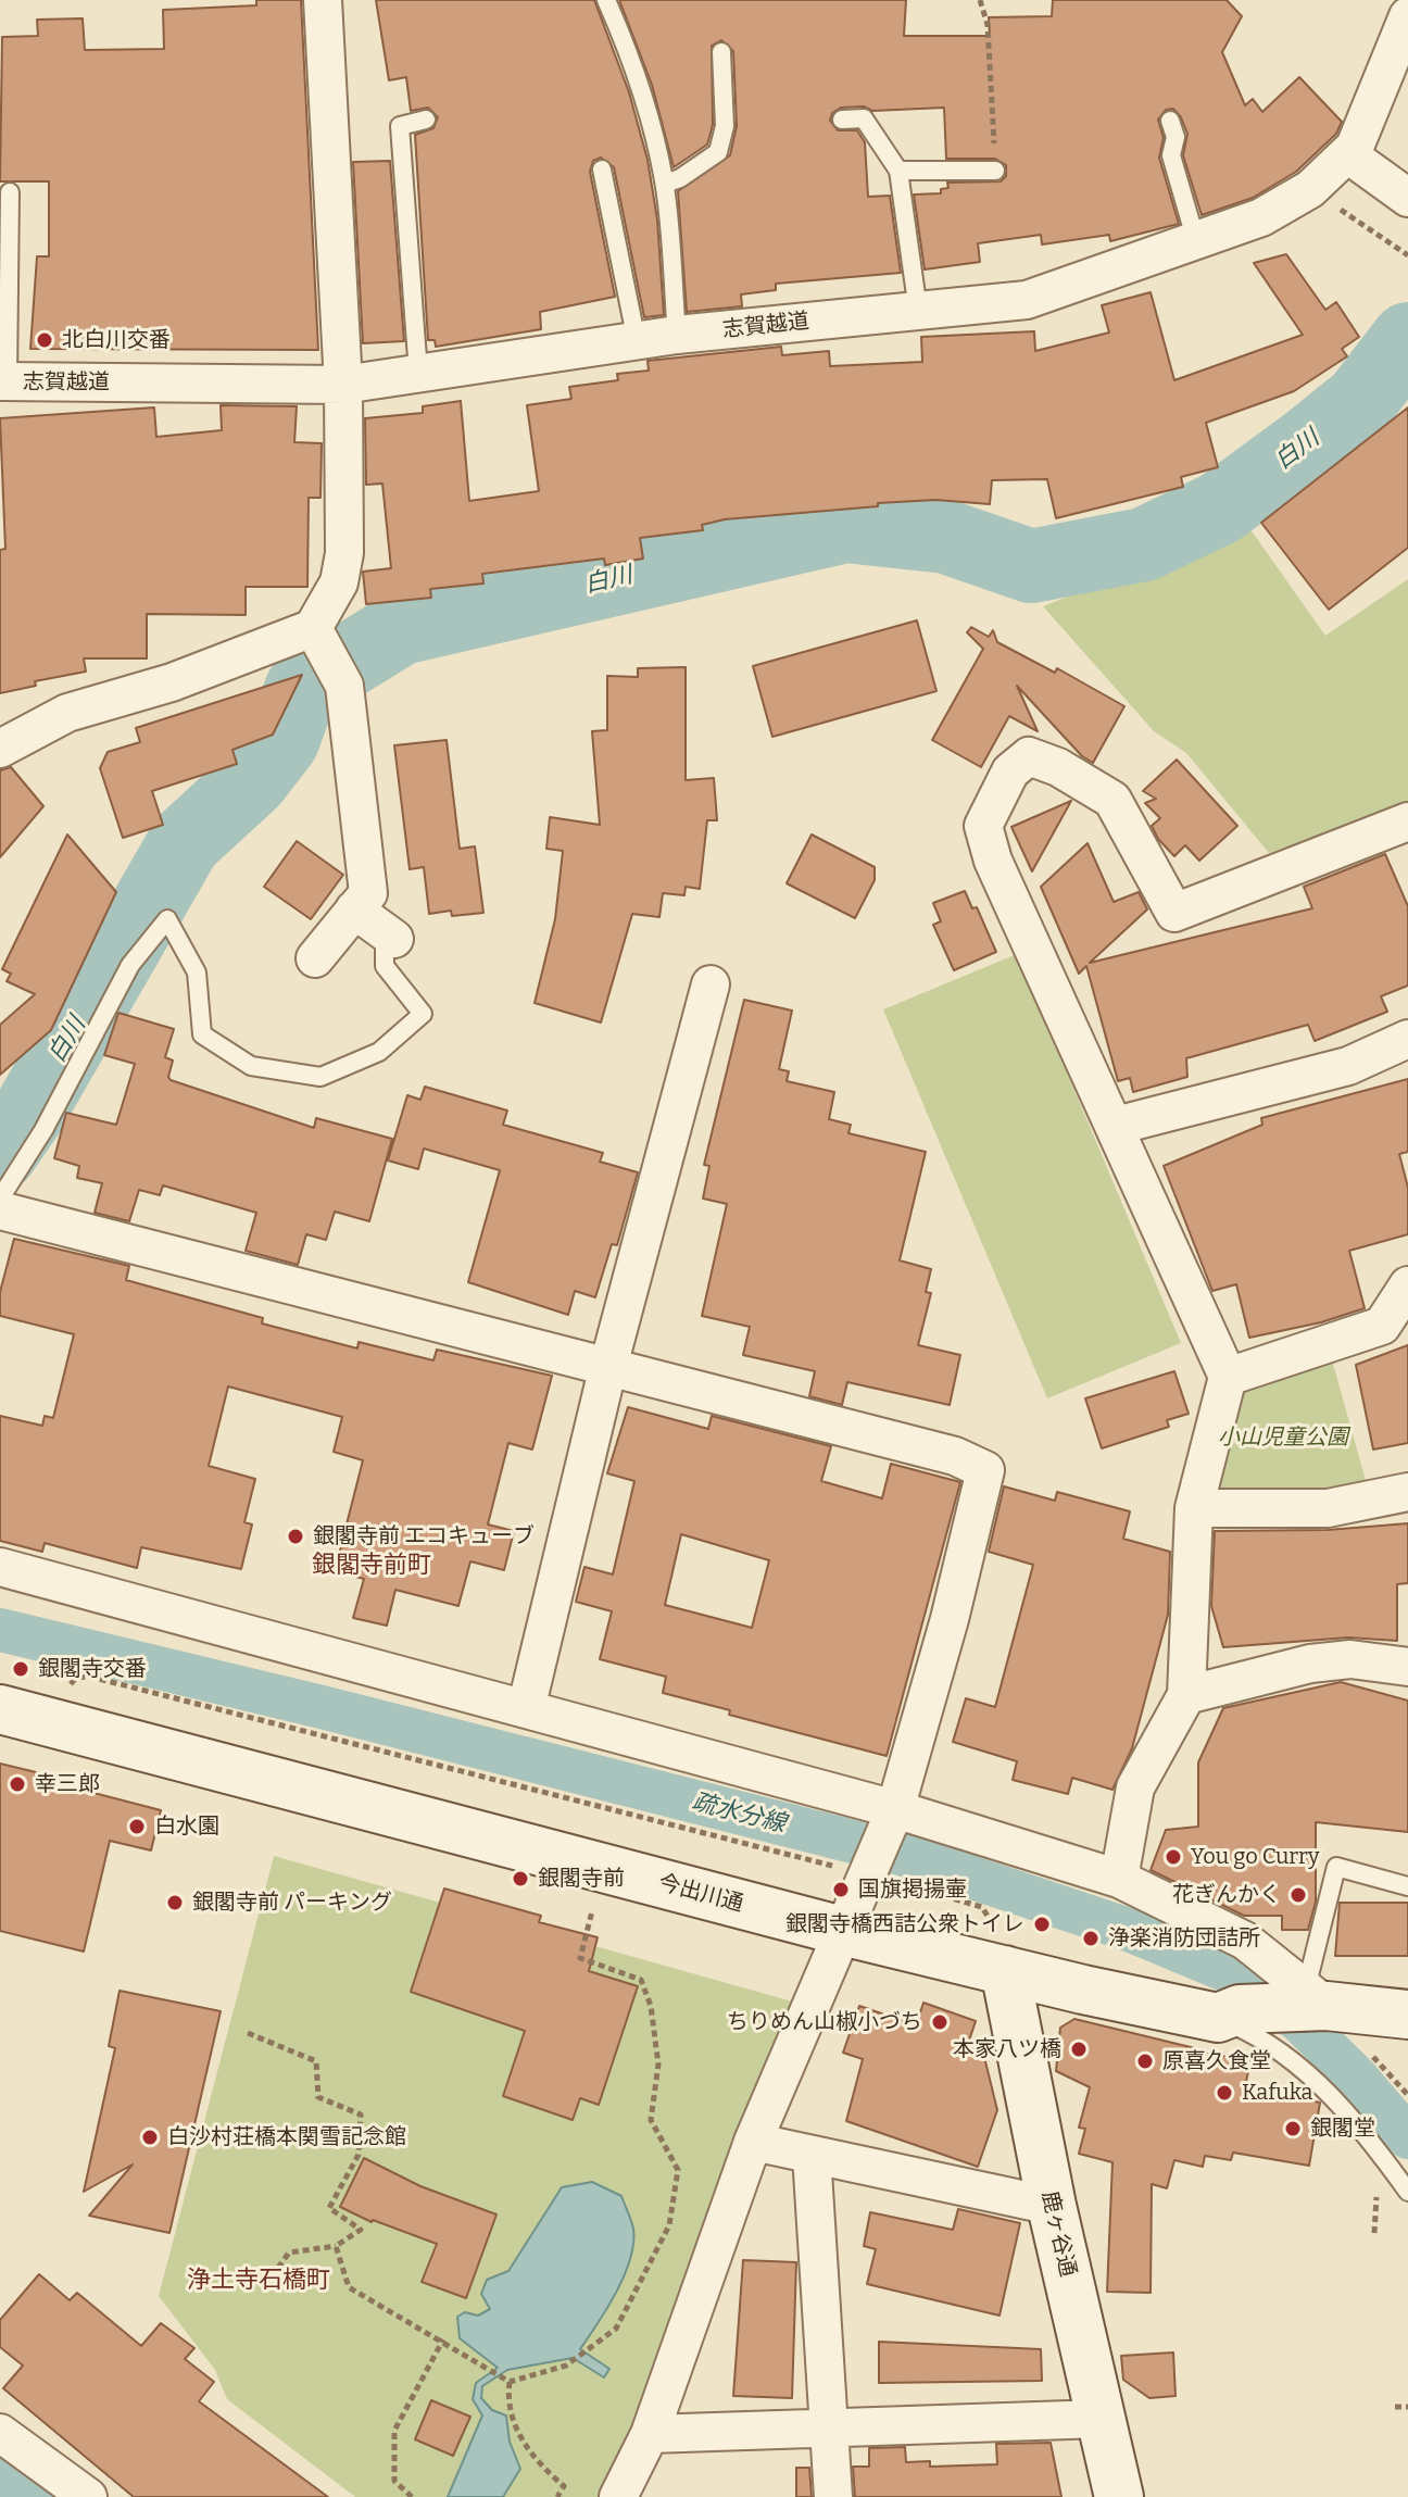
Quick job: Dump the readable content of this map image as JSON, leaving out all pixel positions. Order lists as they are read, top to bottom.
{
  "streets": {
    "main road": ["今出川通", "鹿ヶ谷通"],
    "street": ["志賀越道"]
  },
  "crossings": [
    ["今出川通", "鹿ヶ谷通"]
  ],
  "districts": ["銀閣寺前町", "浄土寺石橋町"],
  "water": ["白川", "疏水分線"],
  "parks": ["小山児童公園"],
  "places": [
    "北白川交番",
    "銀閣寺前 エコキューブ",
    "銀閣寺交番",
    "幸三郎",
    "白水園",
    "You go Curry",
    "銀閣寺前",
    "国旗掲揚壷",
    "花ぎんかく",
    "銀閣寺前 パーキング",
    "銀閣寺橋西詰公衆トイレ",
    "浄楽消防団詰所",
    "ちりめん山椒小づち",
    "本家八ツ橋",
    "原喜久食堂",
    "Kafuka",
    "銀閣堂",
    "白沙村荘橋本関雪記念館"
  ]
}
